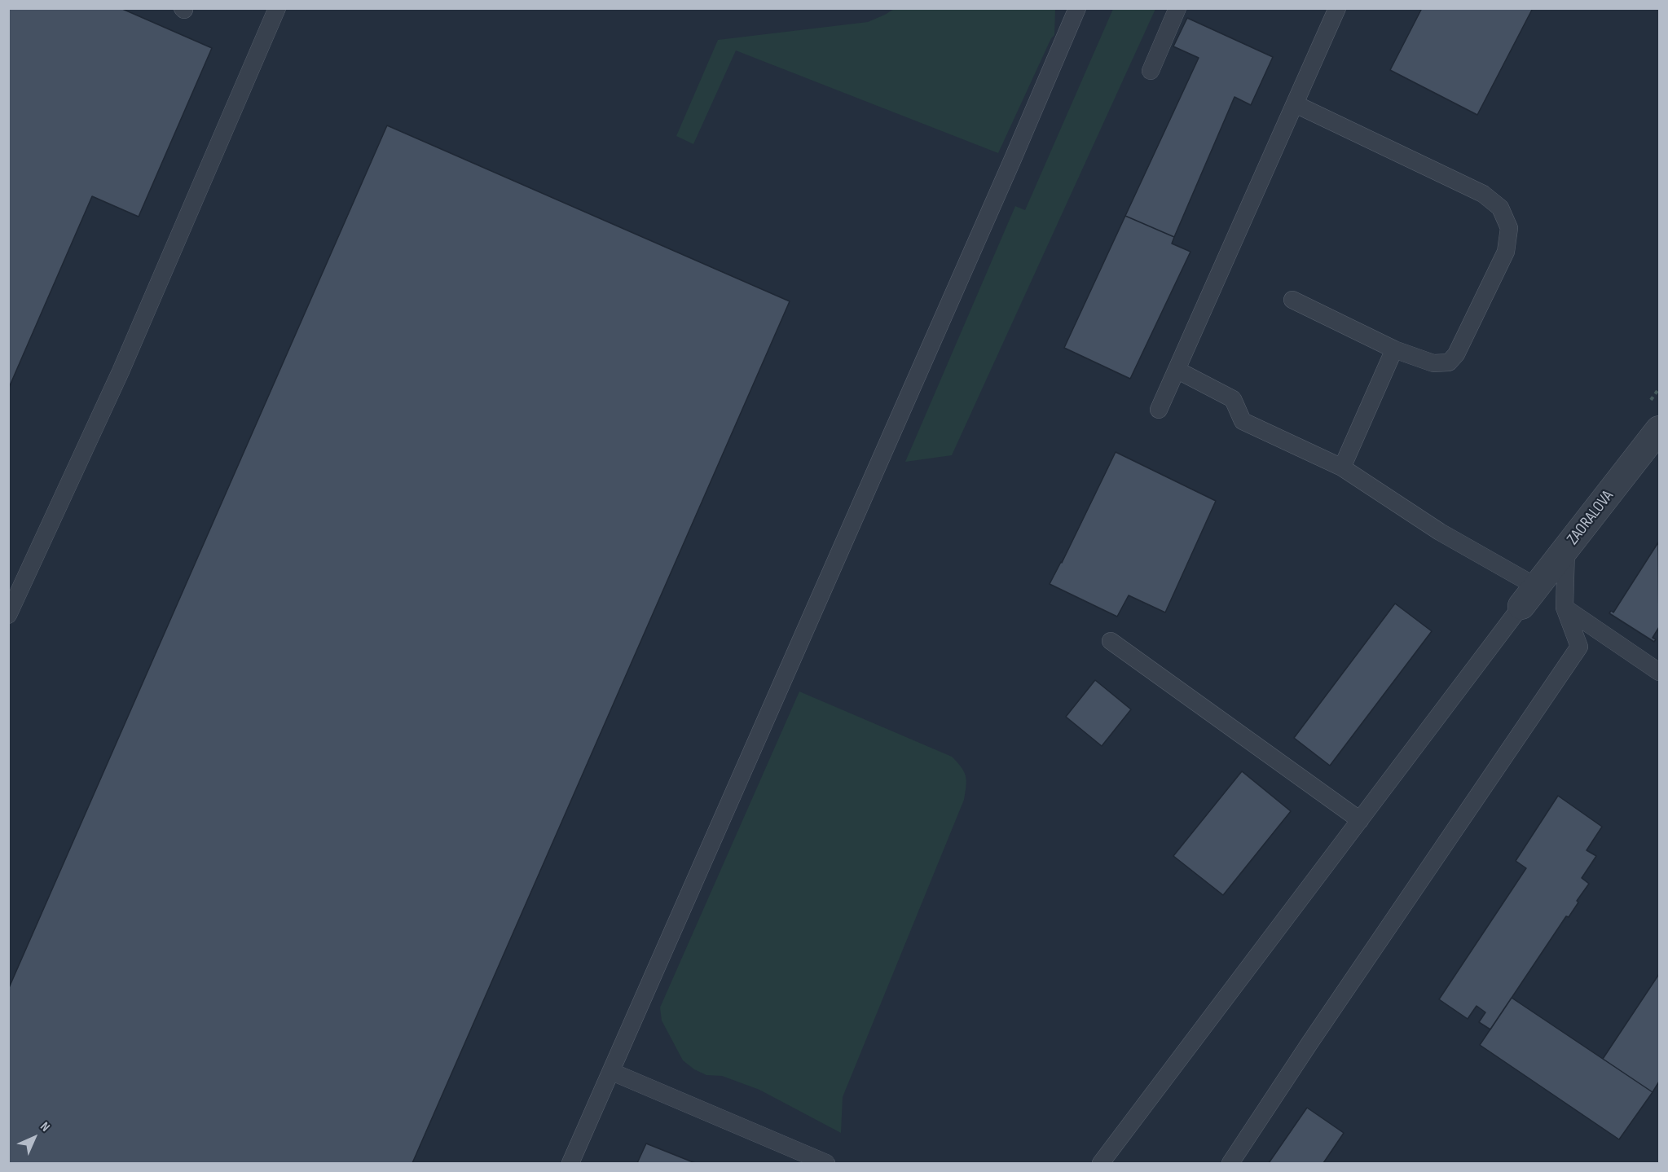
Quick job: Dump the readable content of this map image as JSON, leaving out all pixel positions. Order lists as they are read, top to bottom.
{
  "streets": {
    "street": ["ZAORALOVA"]
  },
  "north": "top right"
}
